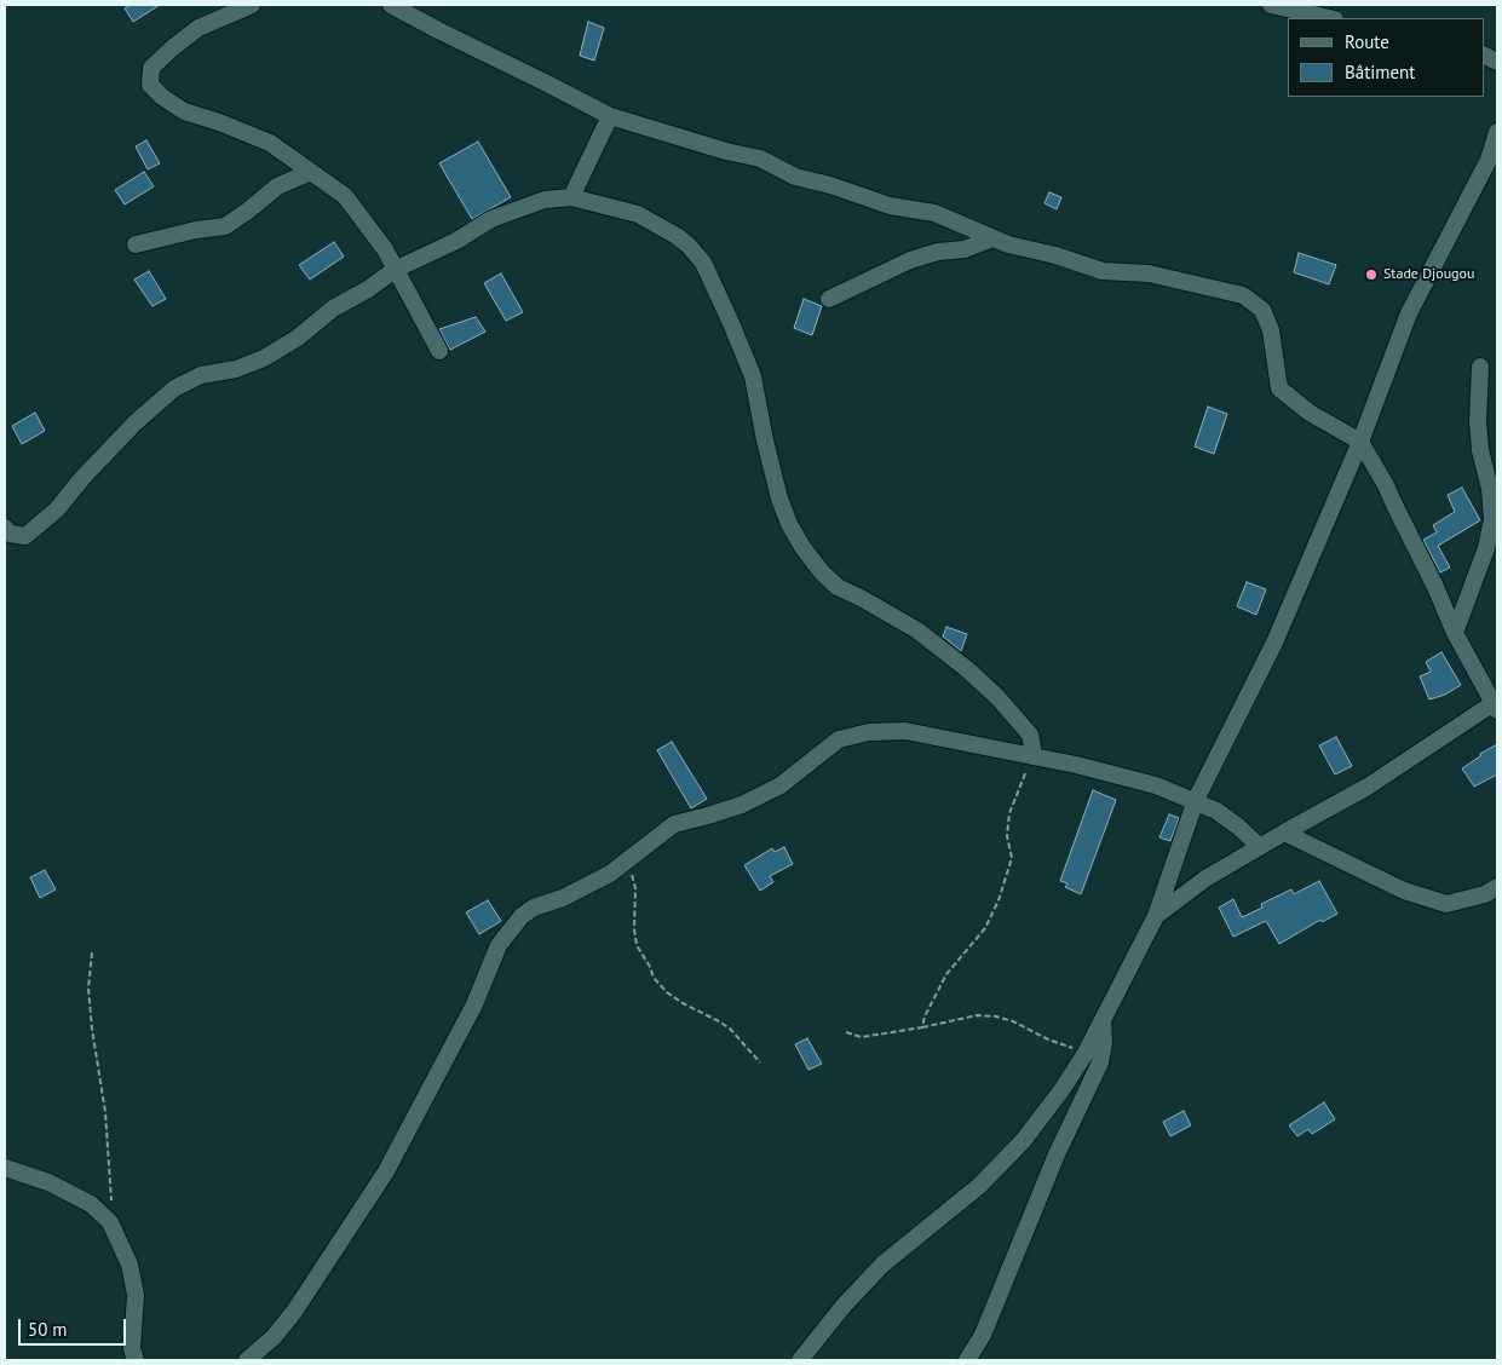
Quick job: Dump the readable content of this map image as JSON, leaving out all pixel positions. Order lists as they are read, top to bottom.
{
  "places": ["Stade Djougou"],
  "legend": ["Route", "Bâtiment"],
  "scale_bar": "50 m"
}
